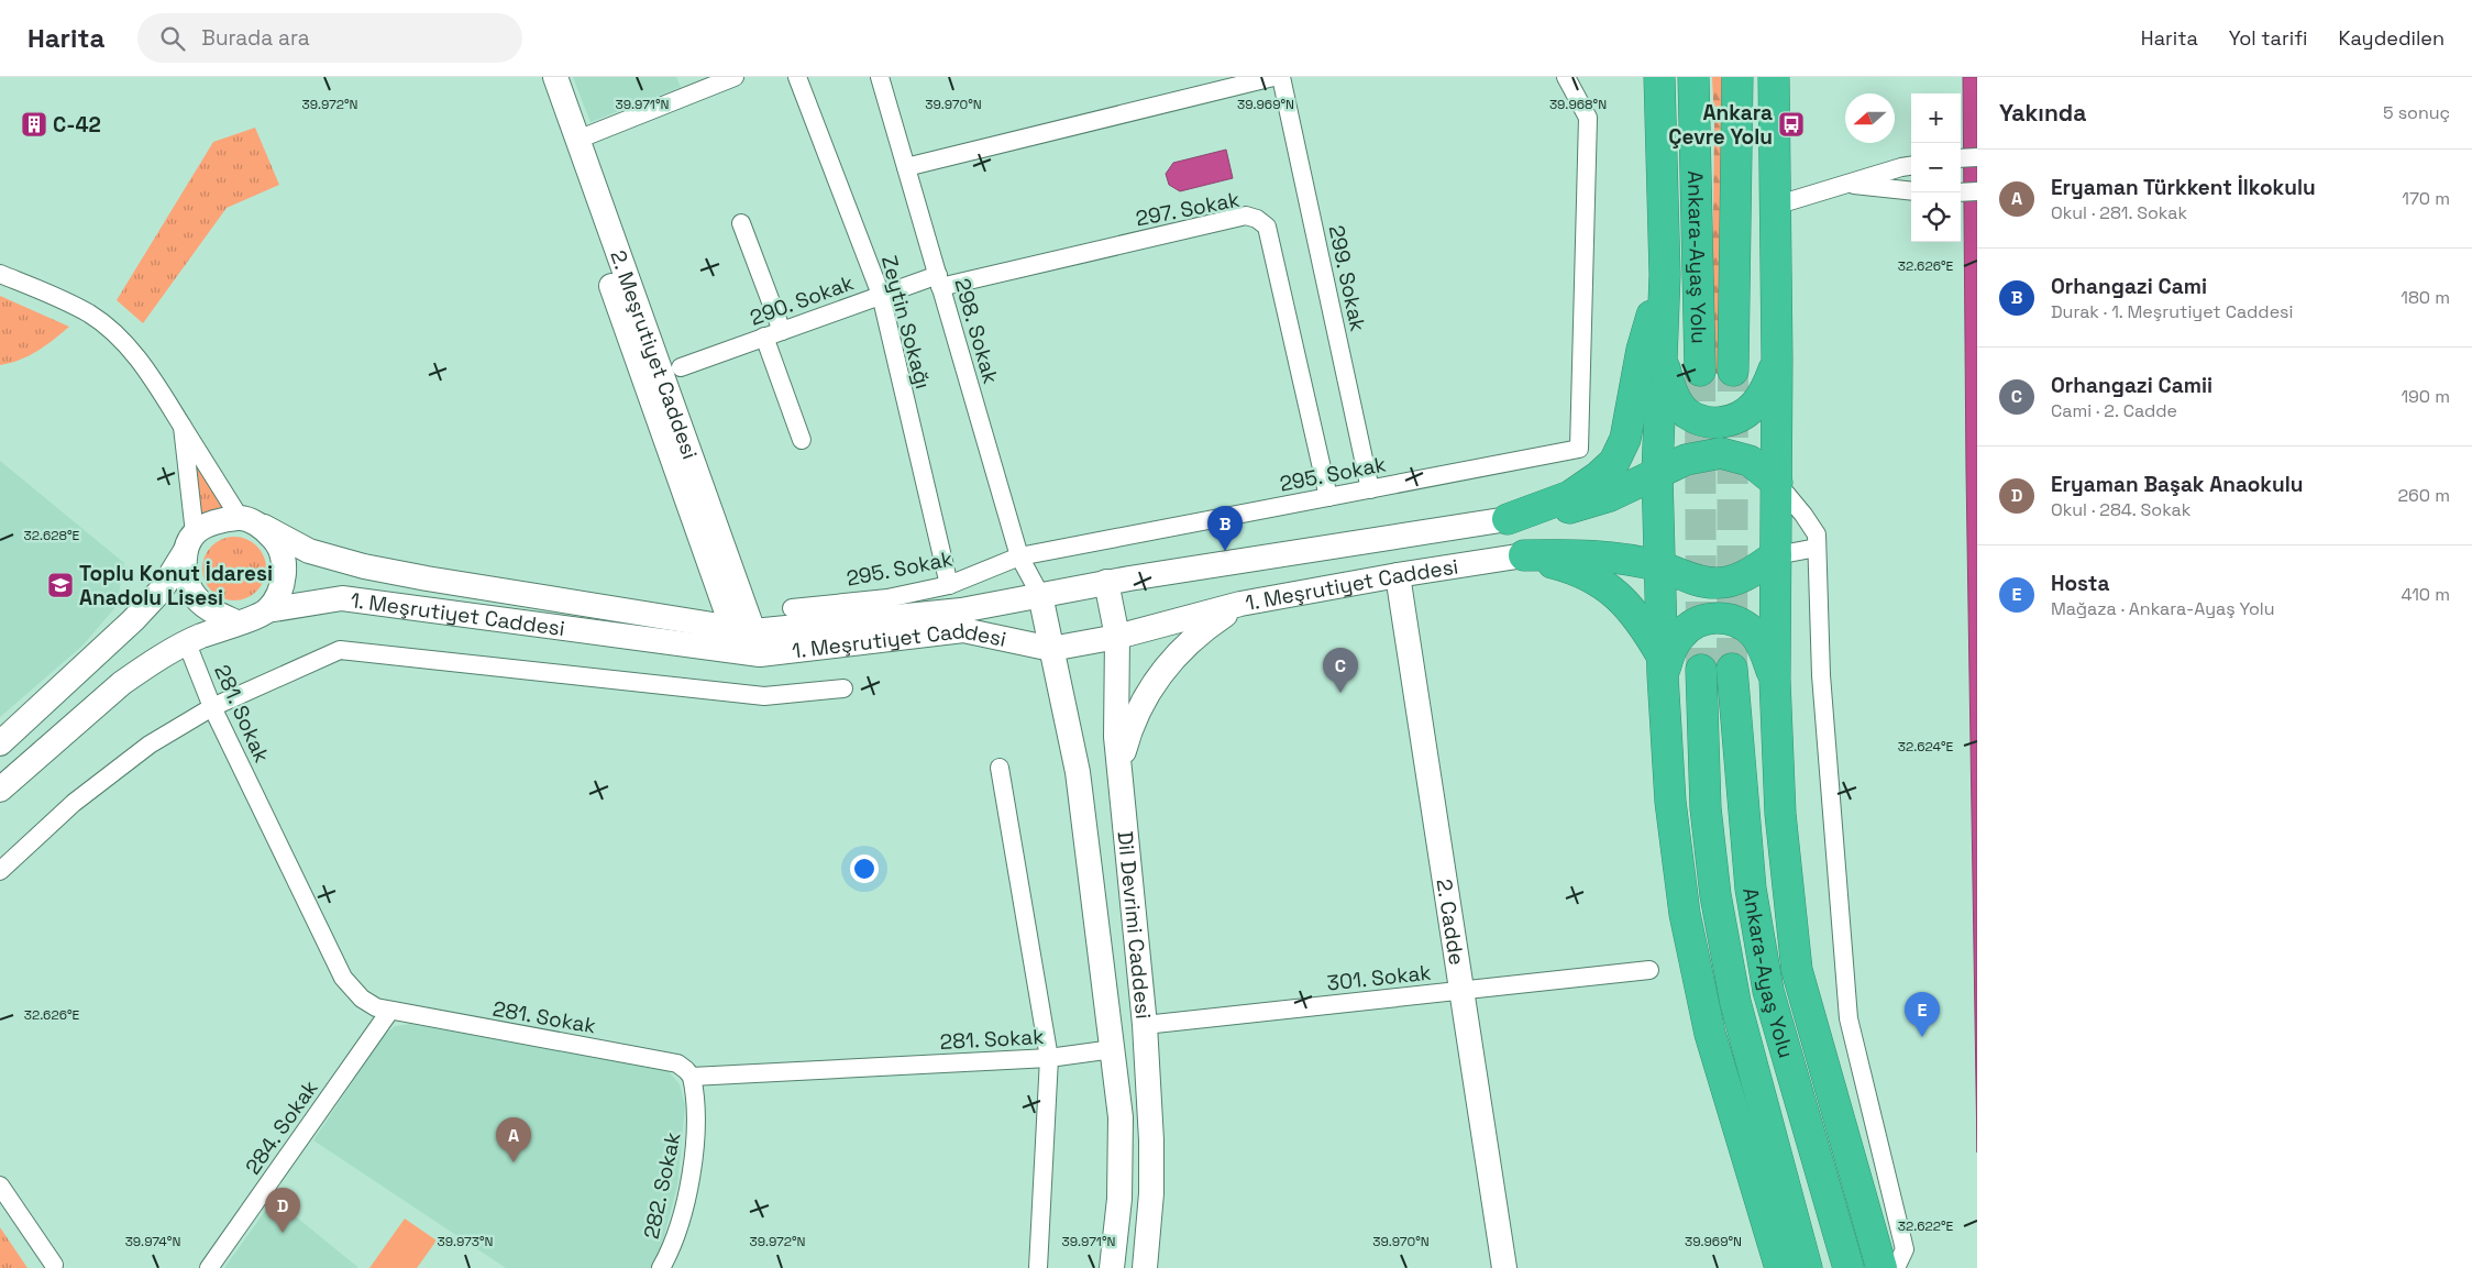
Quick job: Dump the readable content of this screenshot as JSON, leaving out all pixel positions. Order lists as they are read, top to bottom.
{
  "streets": {
    "highway": ["Ankara-Ayaş Yolu"],
    "main road": [
      "2. Meşrutiyet Caddesi",
      "1. Meşrutiyet Caddesi",
      "2. Cadde",
      "Dil Devrimi Caddesi"
    ],
    "street": [
      "297. Sokak",
      "299. Sokak",
      "290. Sokak",
      "Zeytin Sokağı",
      "298. Sokak",
      "295. Sokak",
      "281. Sokak",
      "301. Sokak",
      "284. Sokak",
      "282. Sokak"
    ]
  },
  "crossings": [
    ["297. Sokak", "290. Sokak"],
    ["297. Sokak", "298. Sokak"],
    ["297. Sokak", "295. Sokak"],
    ["299. Sokak", "295. Sokak"],
    ["290. Sokak", "Zeytin Sokağı"],
    ["290. Sokak", "298. Sokak"],
    ["Zeytin Sokağı", "295. Sokak"],
    ["298. Sokak", "295. Sokak"],
    ["298. Sokak", "1. Meşrutiyet Caddesi"],
    ["298. Sokak", "Dil Devrimi Caddesi"],
    ["2. Meşrutiyet Caddesi", "1. Meşrutiyet Caddesi"],
    ["1. Meşrutiyet Caddesi", "2. Cadde"],
    ["1. Meşrutiyet Caddesi", "Dil Devrimi Caddesi"],
    ["281. Sokak", "Dil Devrimi Caddesi"],
    ["281. Sokak", "284. Sokak"],
    ["281. Sokak", "282. Sokak"],
    ["2. Cadde", "301. Sokak"],
    ["Dil Devrimi Caddesi", "301. Sokak"]
  ],
  "places": {
    "building": ["C-42"],
    "bus stop": ["Ankara Çevre Yolu"],
    "school or university": ["Toplu Konut İdaresi Anadolu Lisesi"]
  },
  "north": "left",
  "page": {
    "header": "Harita",
    "search": "Burada ara",
    "nav": ["Harita", "Yol tarifi", "Kaydedilen"],
    "heading": ["Yakında", "5 sonuç"],
    "map_buttons": ["+", "−"],
    "list": [
      {
        "mark": "A",
        "name": "Eryaman Türkkent İlkokulu",
        "note": "Okul · 281. Sokak",
        "value": "170 m"
      },
      {
        "mark": "B",
        "name": "Orhangazi Cami",
        "note": "Durak · 1. Meşrutiyet Caddesi",
        "value": "180 m"
      },
      {
        "mark": "C",
        "name": "Orhangazi Camii",
        "note": "Cami · 2. Cadde",
        "value": "190 m"
      },
      {
        "mark": "D",
        "name": "Eryaman Başak Anaokulu",
        "note": "Okul · 284. Sokak",
        "value": "260 m"
      },
      {
        "mark": "E",
        "name": "Hosta",
        "note": "Mağaza · Ankara-Ayaş Yolu",
        "value": "410 m"
      }
    ],
    "pins": [
      "B",
      "C",
      "E",
      "A",
      "D"
    ]
  },
  "coordinates": [
    "39.972°N",
    "39.971°N",
    "39.970°N",
    "39.969°N",
    "39.968°N",
    "32.626°E",
    "32.628°E",
    "32.624°E",
    "32.622°E",
    "39.974°N",
    "39.973°N"
  ]
}
